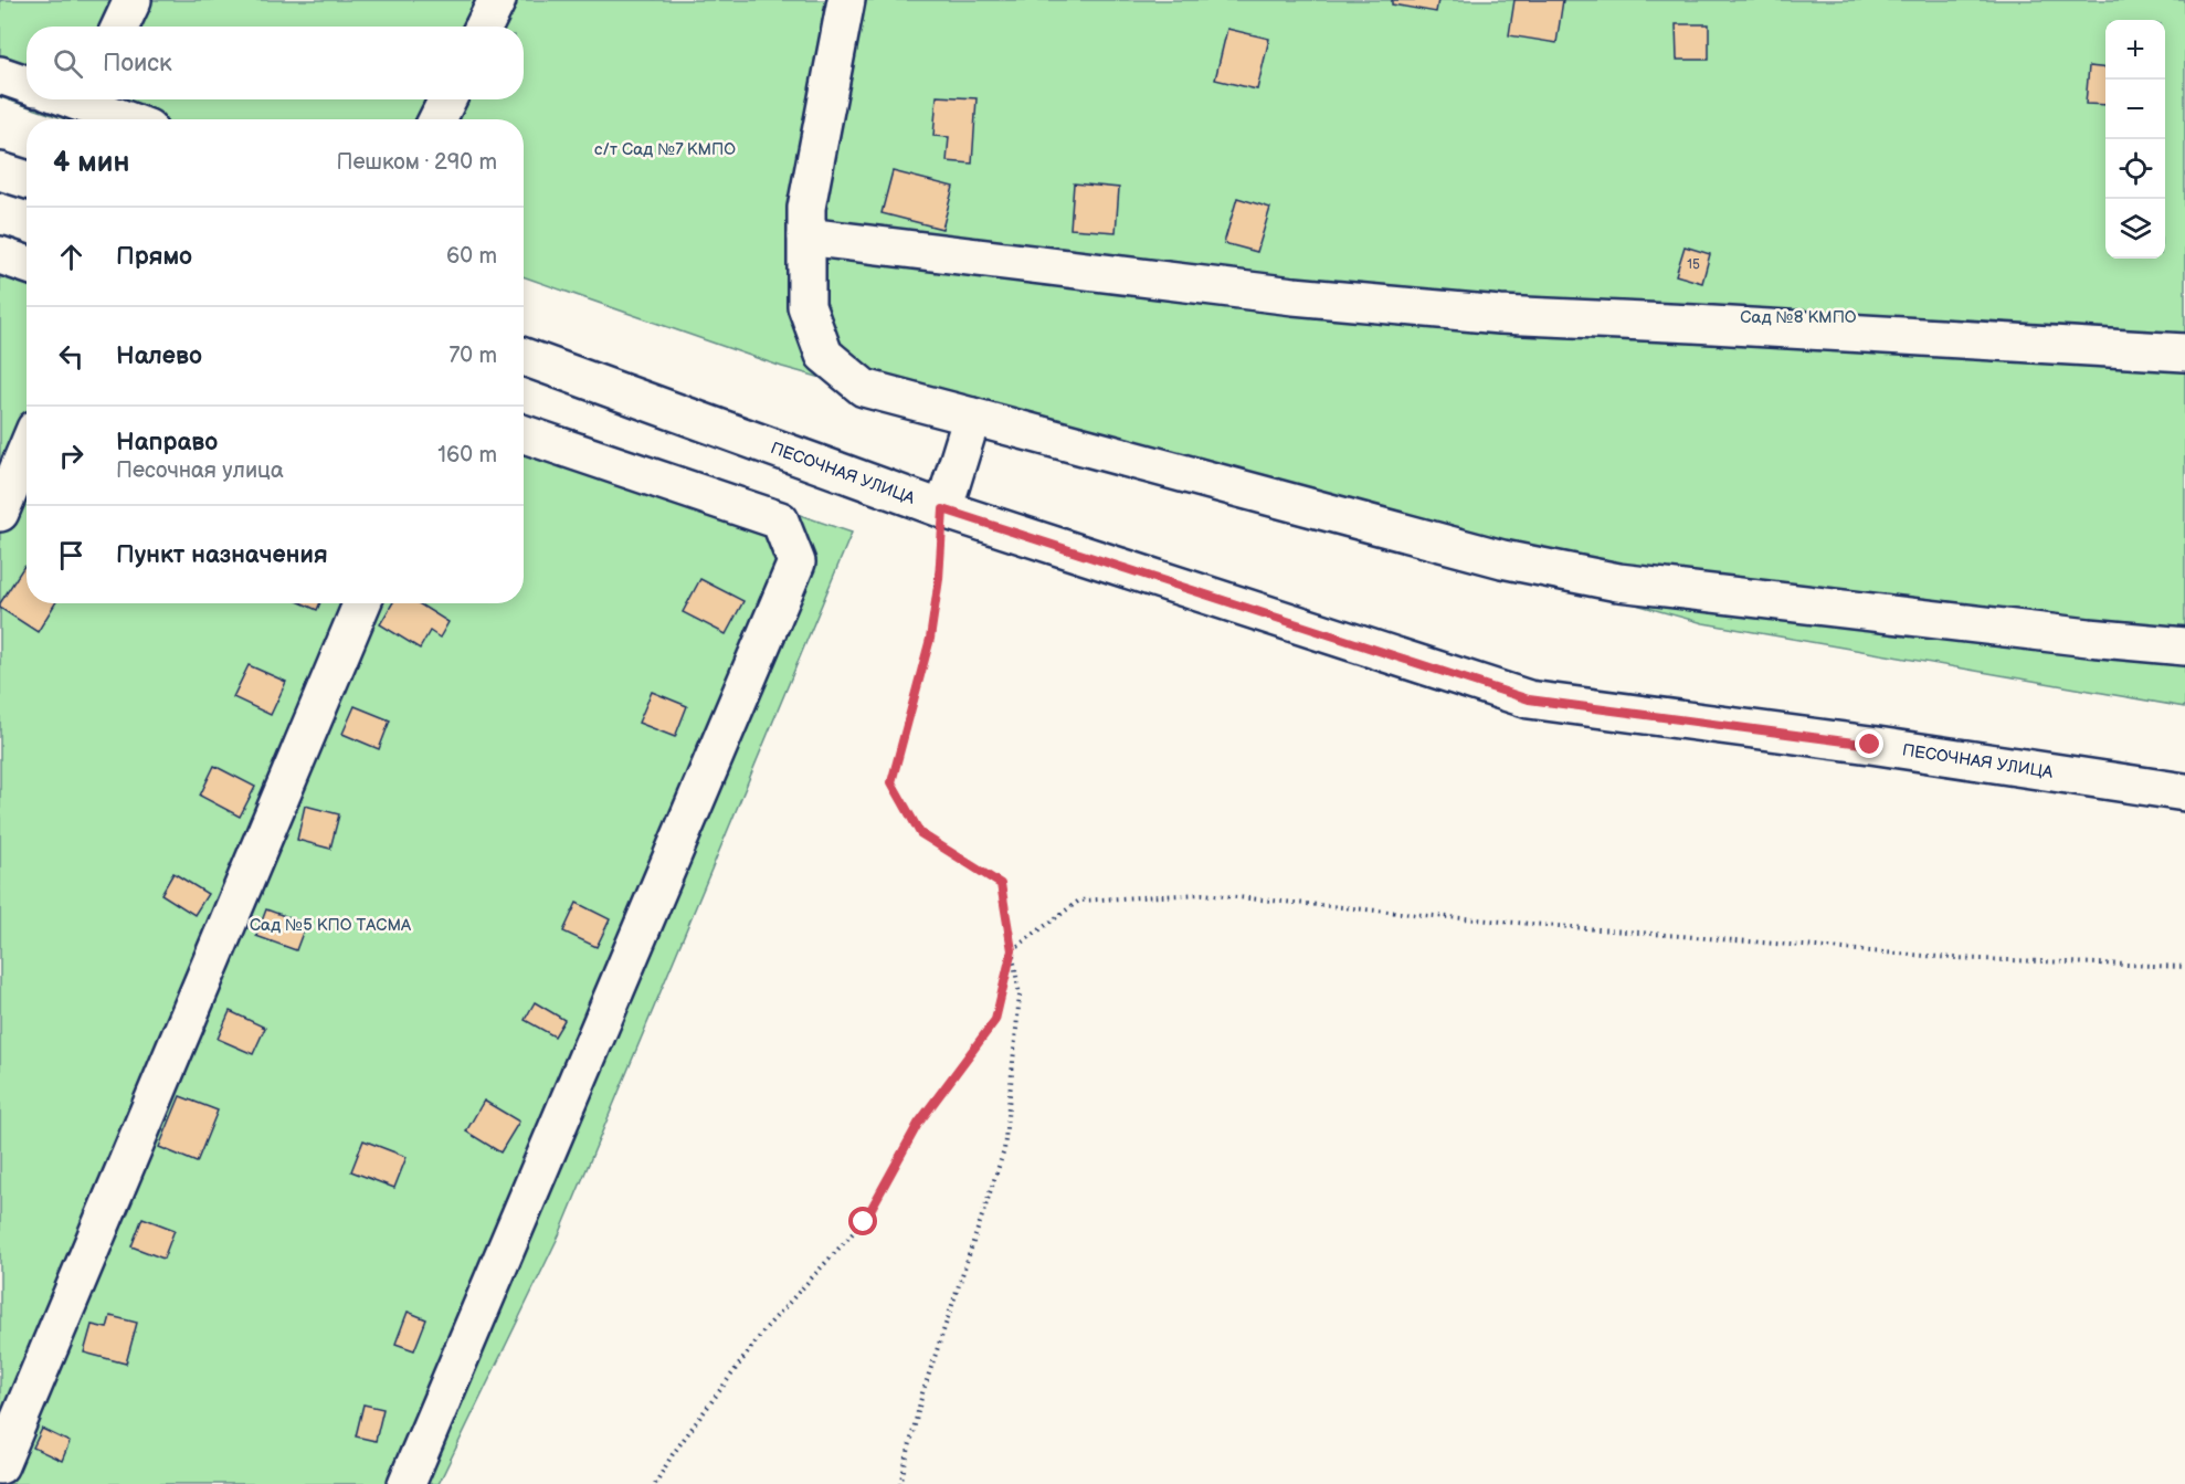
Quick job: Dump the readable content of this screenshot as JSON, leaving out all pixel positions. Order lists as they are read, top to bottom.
{
  "streets": {
    "main road": ["ПЕСОЧНАЯ УЛИЦА"]
  },
  "parks": ["с/т Сад №7 КМПО", "Сад №8 КМПО", "Сад №5 КПО ТАСМА"],
  "house_numbers": ["15"],
  "page": {
    "map_buttons": ["+", "−"],
    "search": "Поиск",
    "heading": ["4 мин", "Пешком · 290 m"],
    "list": [
      ["Прямо", "60 m"],
      ["Налево", "70 m"],
      ["Направо", "Песочная улица", "160 m"],
      "Пункт назначения"
    ]
  }
}
